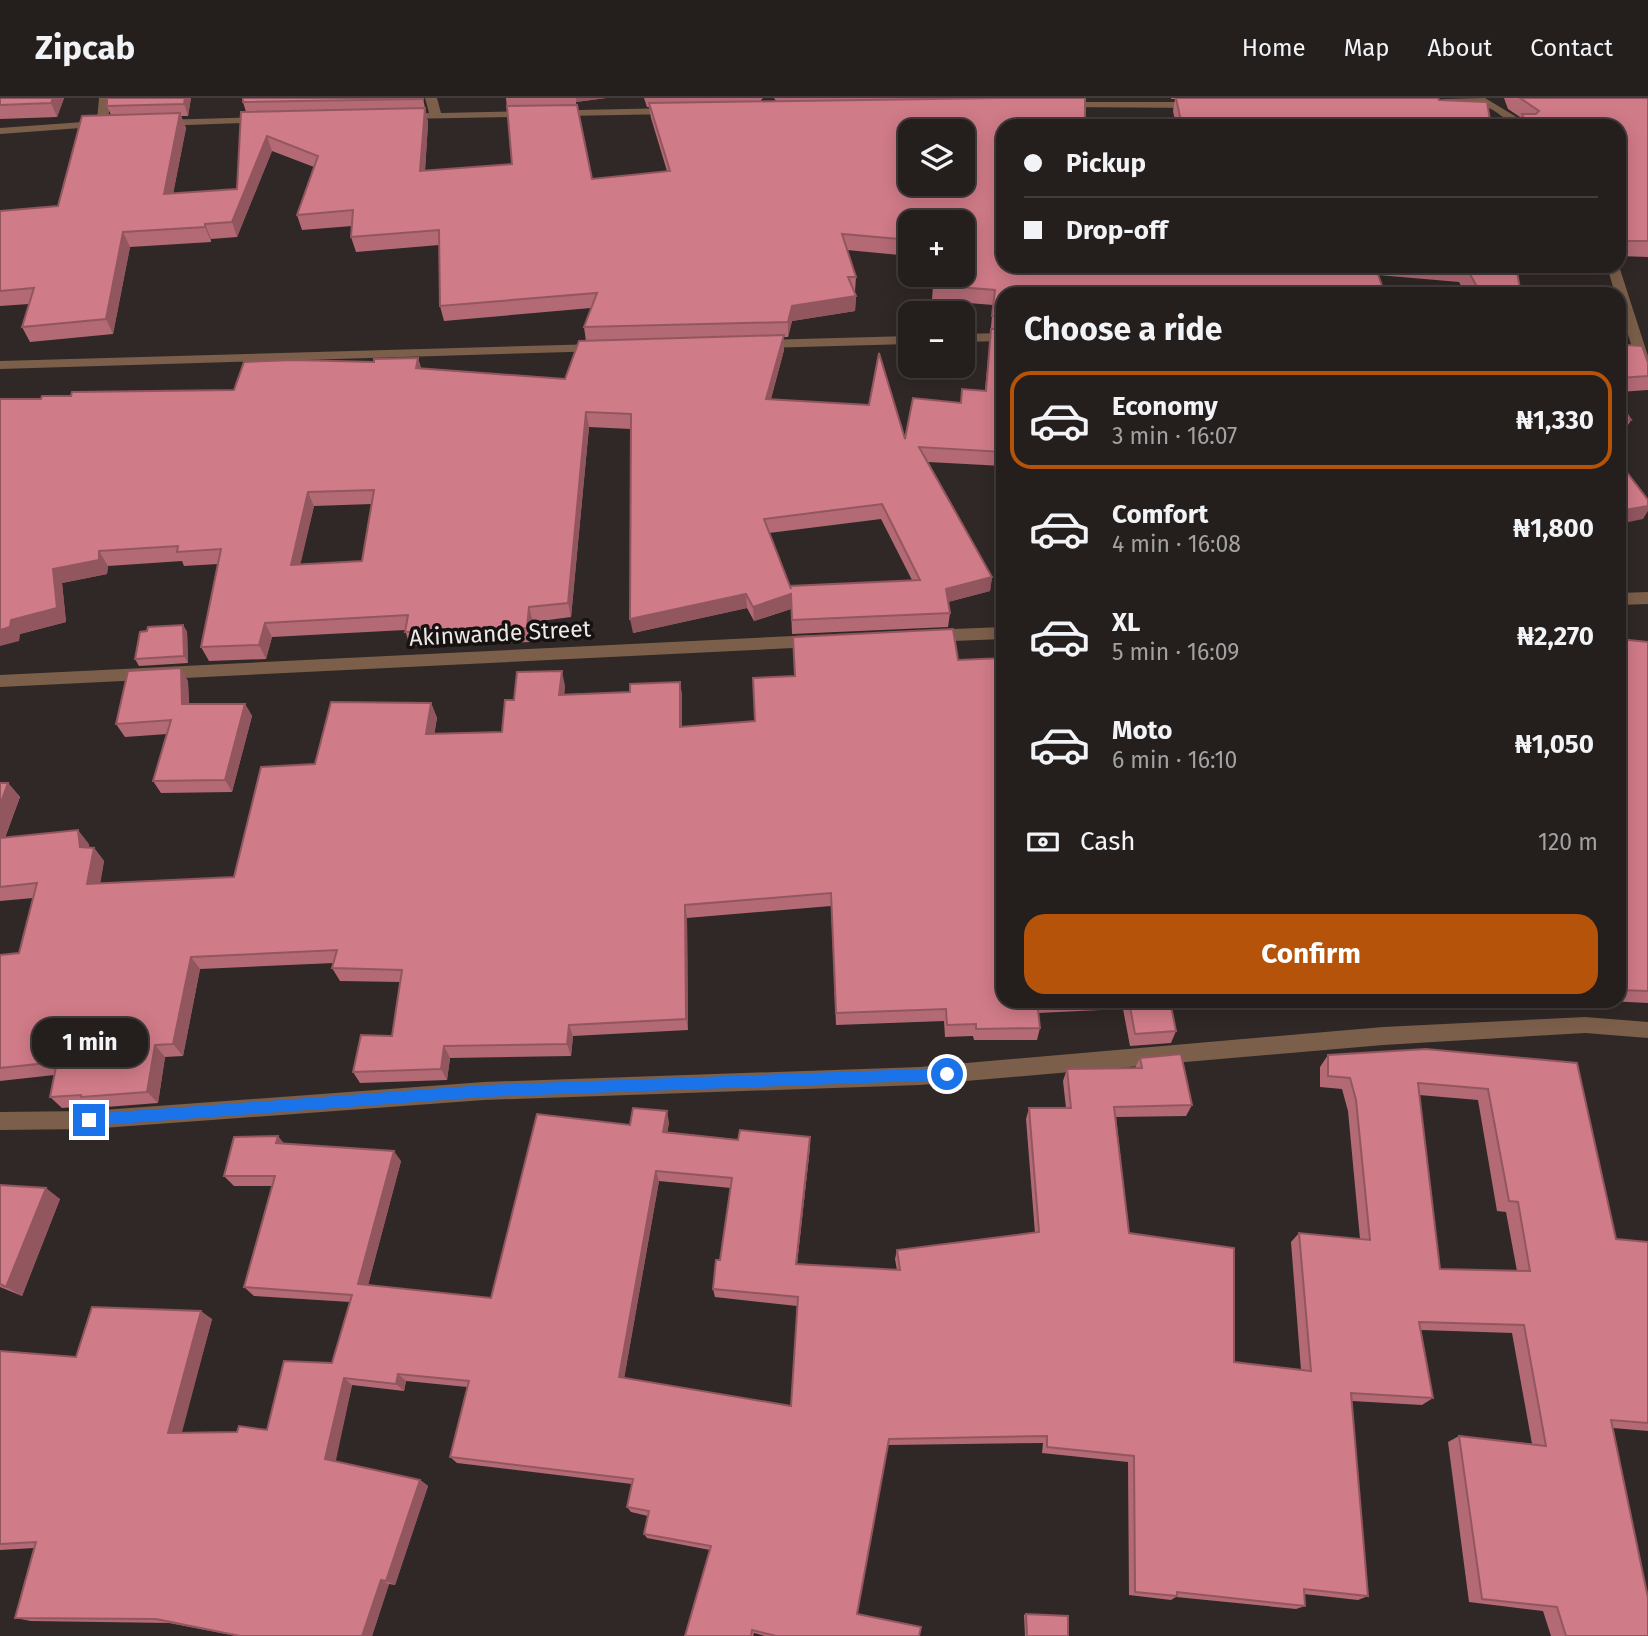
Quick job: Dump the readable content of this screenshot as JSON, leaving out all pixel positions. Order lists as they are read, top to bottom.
{
  "streets": {
    "street": ["Akinwande Street"]
  },
  "page": {
    "header": "Zipcab",
    "nav": [
      "Home",
      "Map",
      "About",
      "Contact"
    ],
    "map_buttons": ["+", "−"],
    "banner": ["Pickup", "Drop-off"],
    "heading": "Choose a ride",
    "list": [
      {
        "name": "Economy",
        "note": "3 min · 16:07",
        "value": "₦1,330"
      },
      {
        "name": "Comfort",
        "note": "4 min · 16:08",
        "value": "₦1,800"
      },
      {
        "name": "XL",
        "note": "5 min · 16:09",
        "value": "₦2,270"
      },
      {
        "name": "Moto",
        "note": "6 min · 16:10",
        "value": "₦1,050"
      }
    ],
    "pay": ["Cash", "120 m"],
    "buttons": "Confirm",
    "bubble": "1 min"
  }
}
